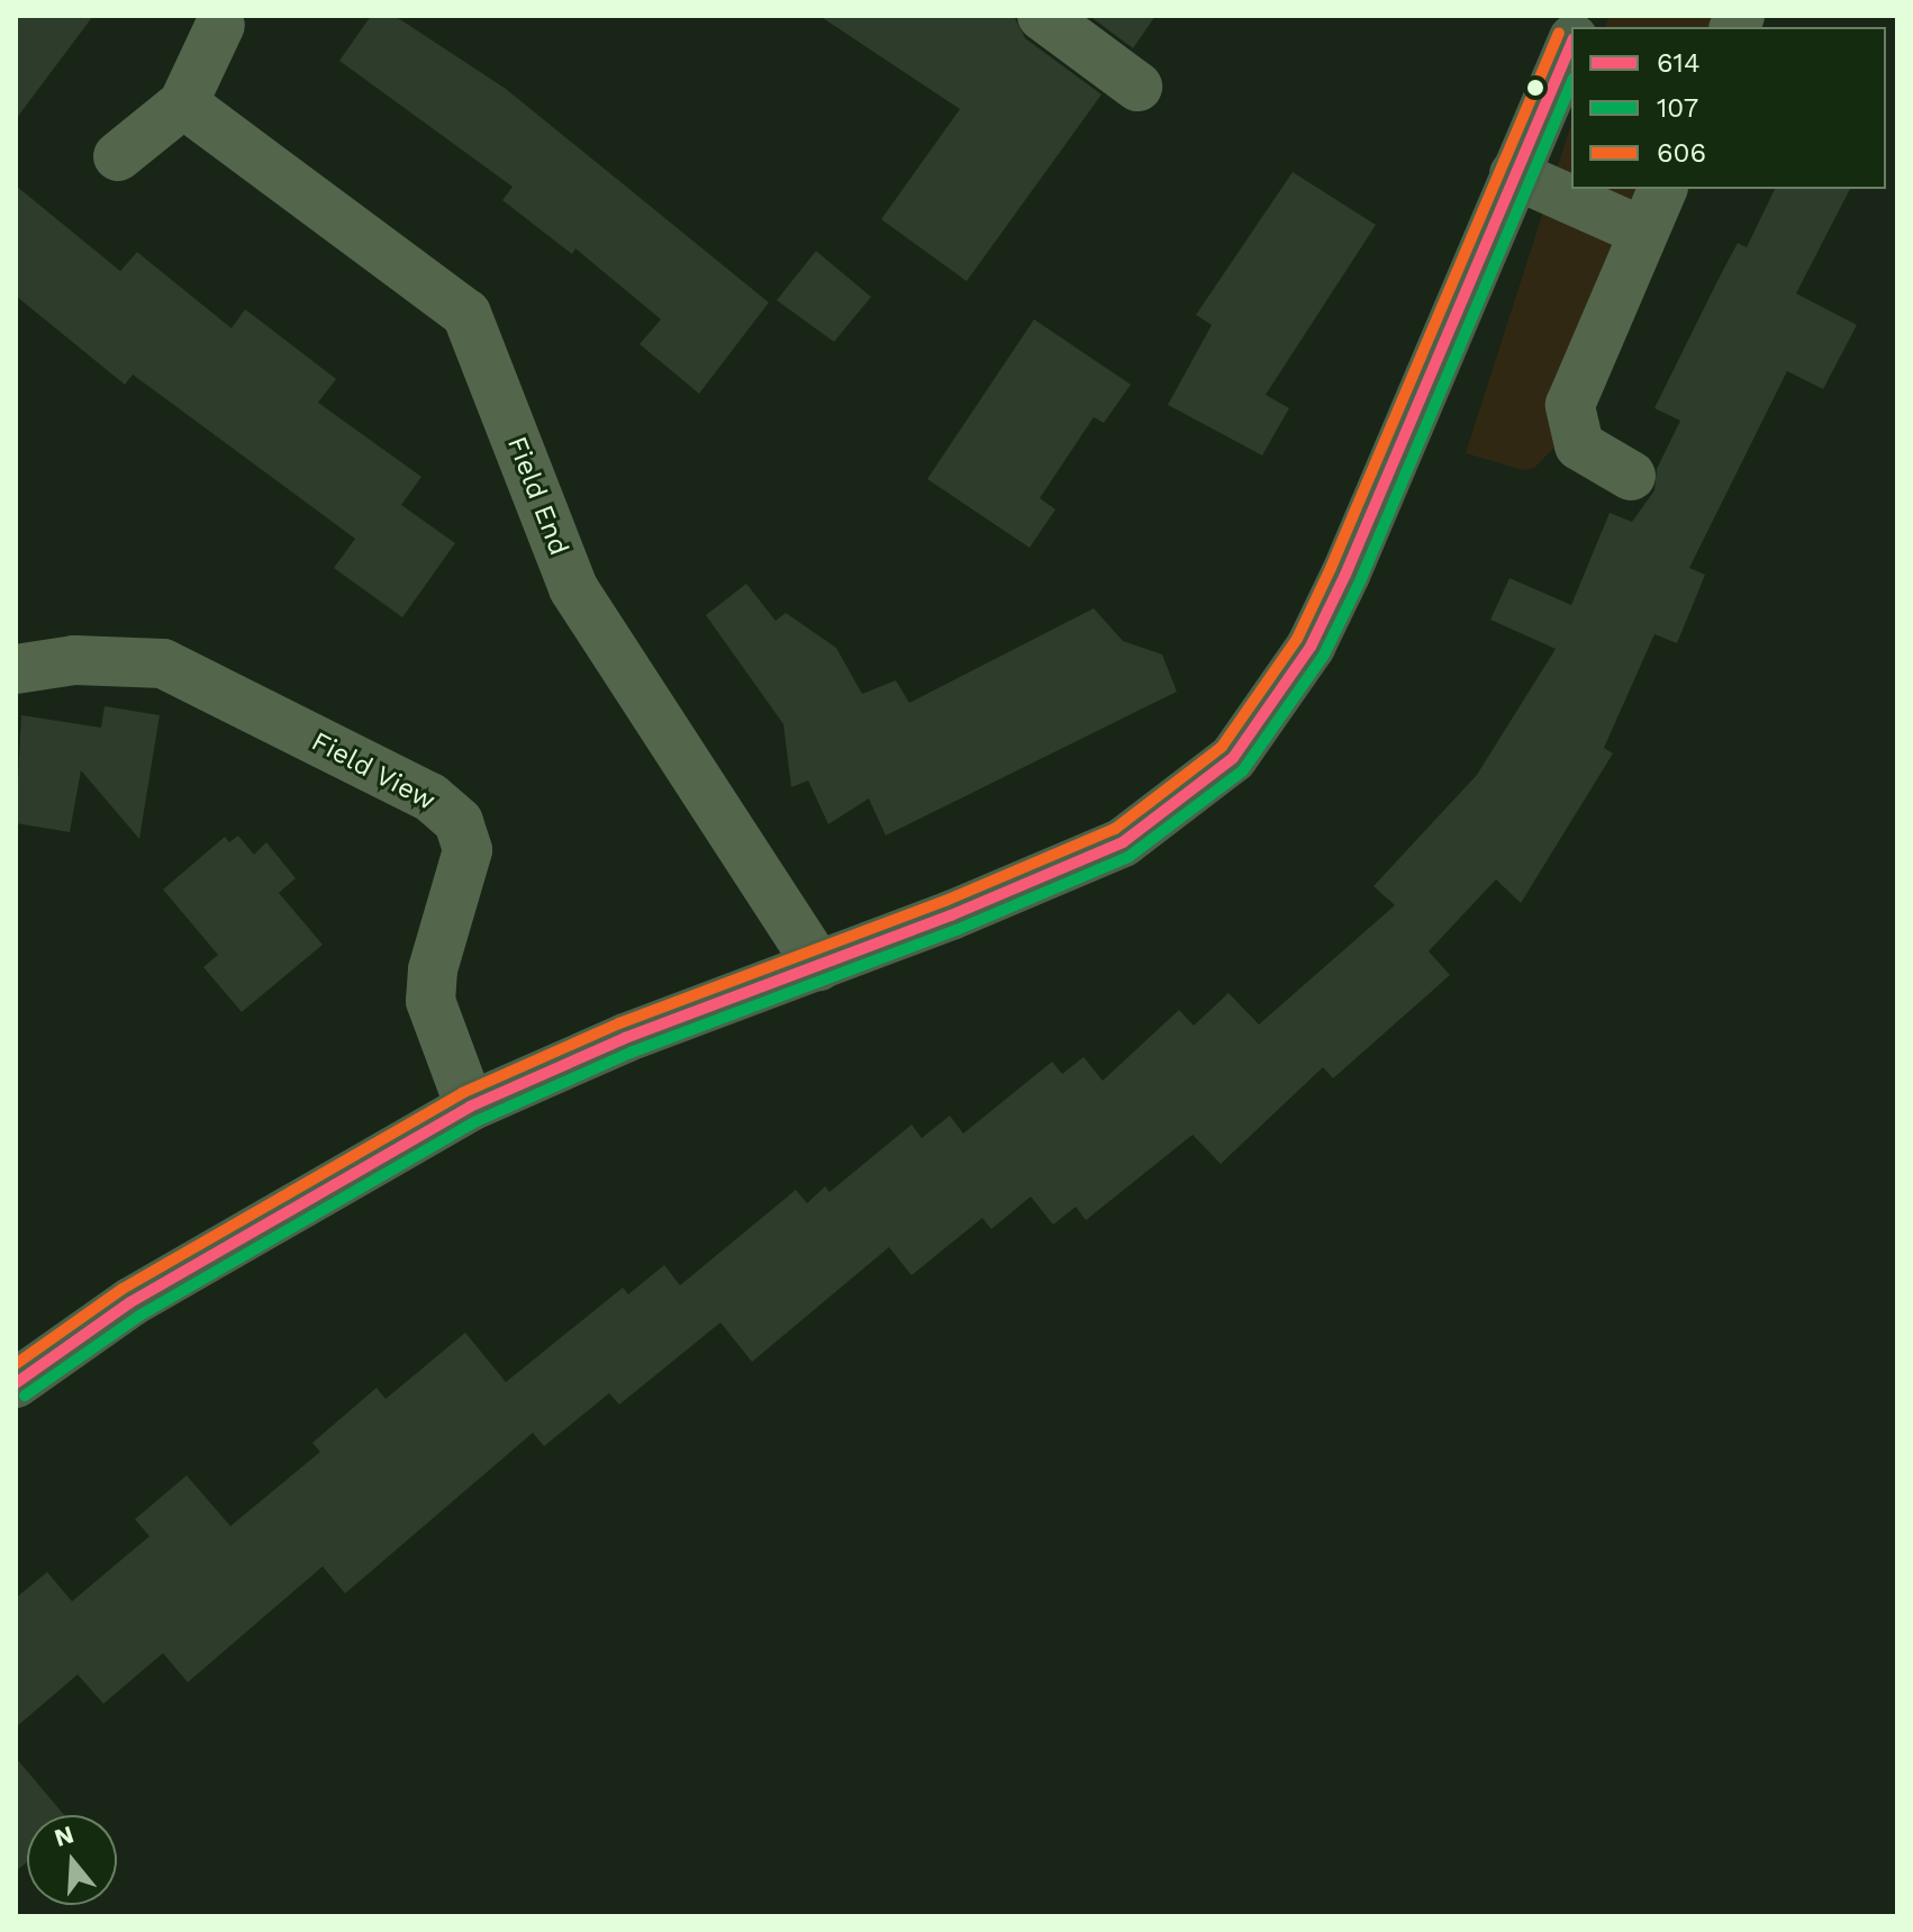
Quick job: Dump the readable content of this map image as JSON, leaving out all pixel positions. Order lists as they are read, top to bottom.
{
  "streets": {
    "street": ["Field End", "Field View"]
  },
  "lines": ["transit line 606", "transit line 614", "transit line 107"],
  "legend": ["614", "107", "606"],
  "north": "top"
}
